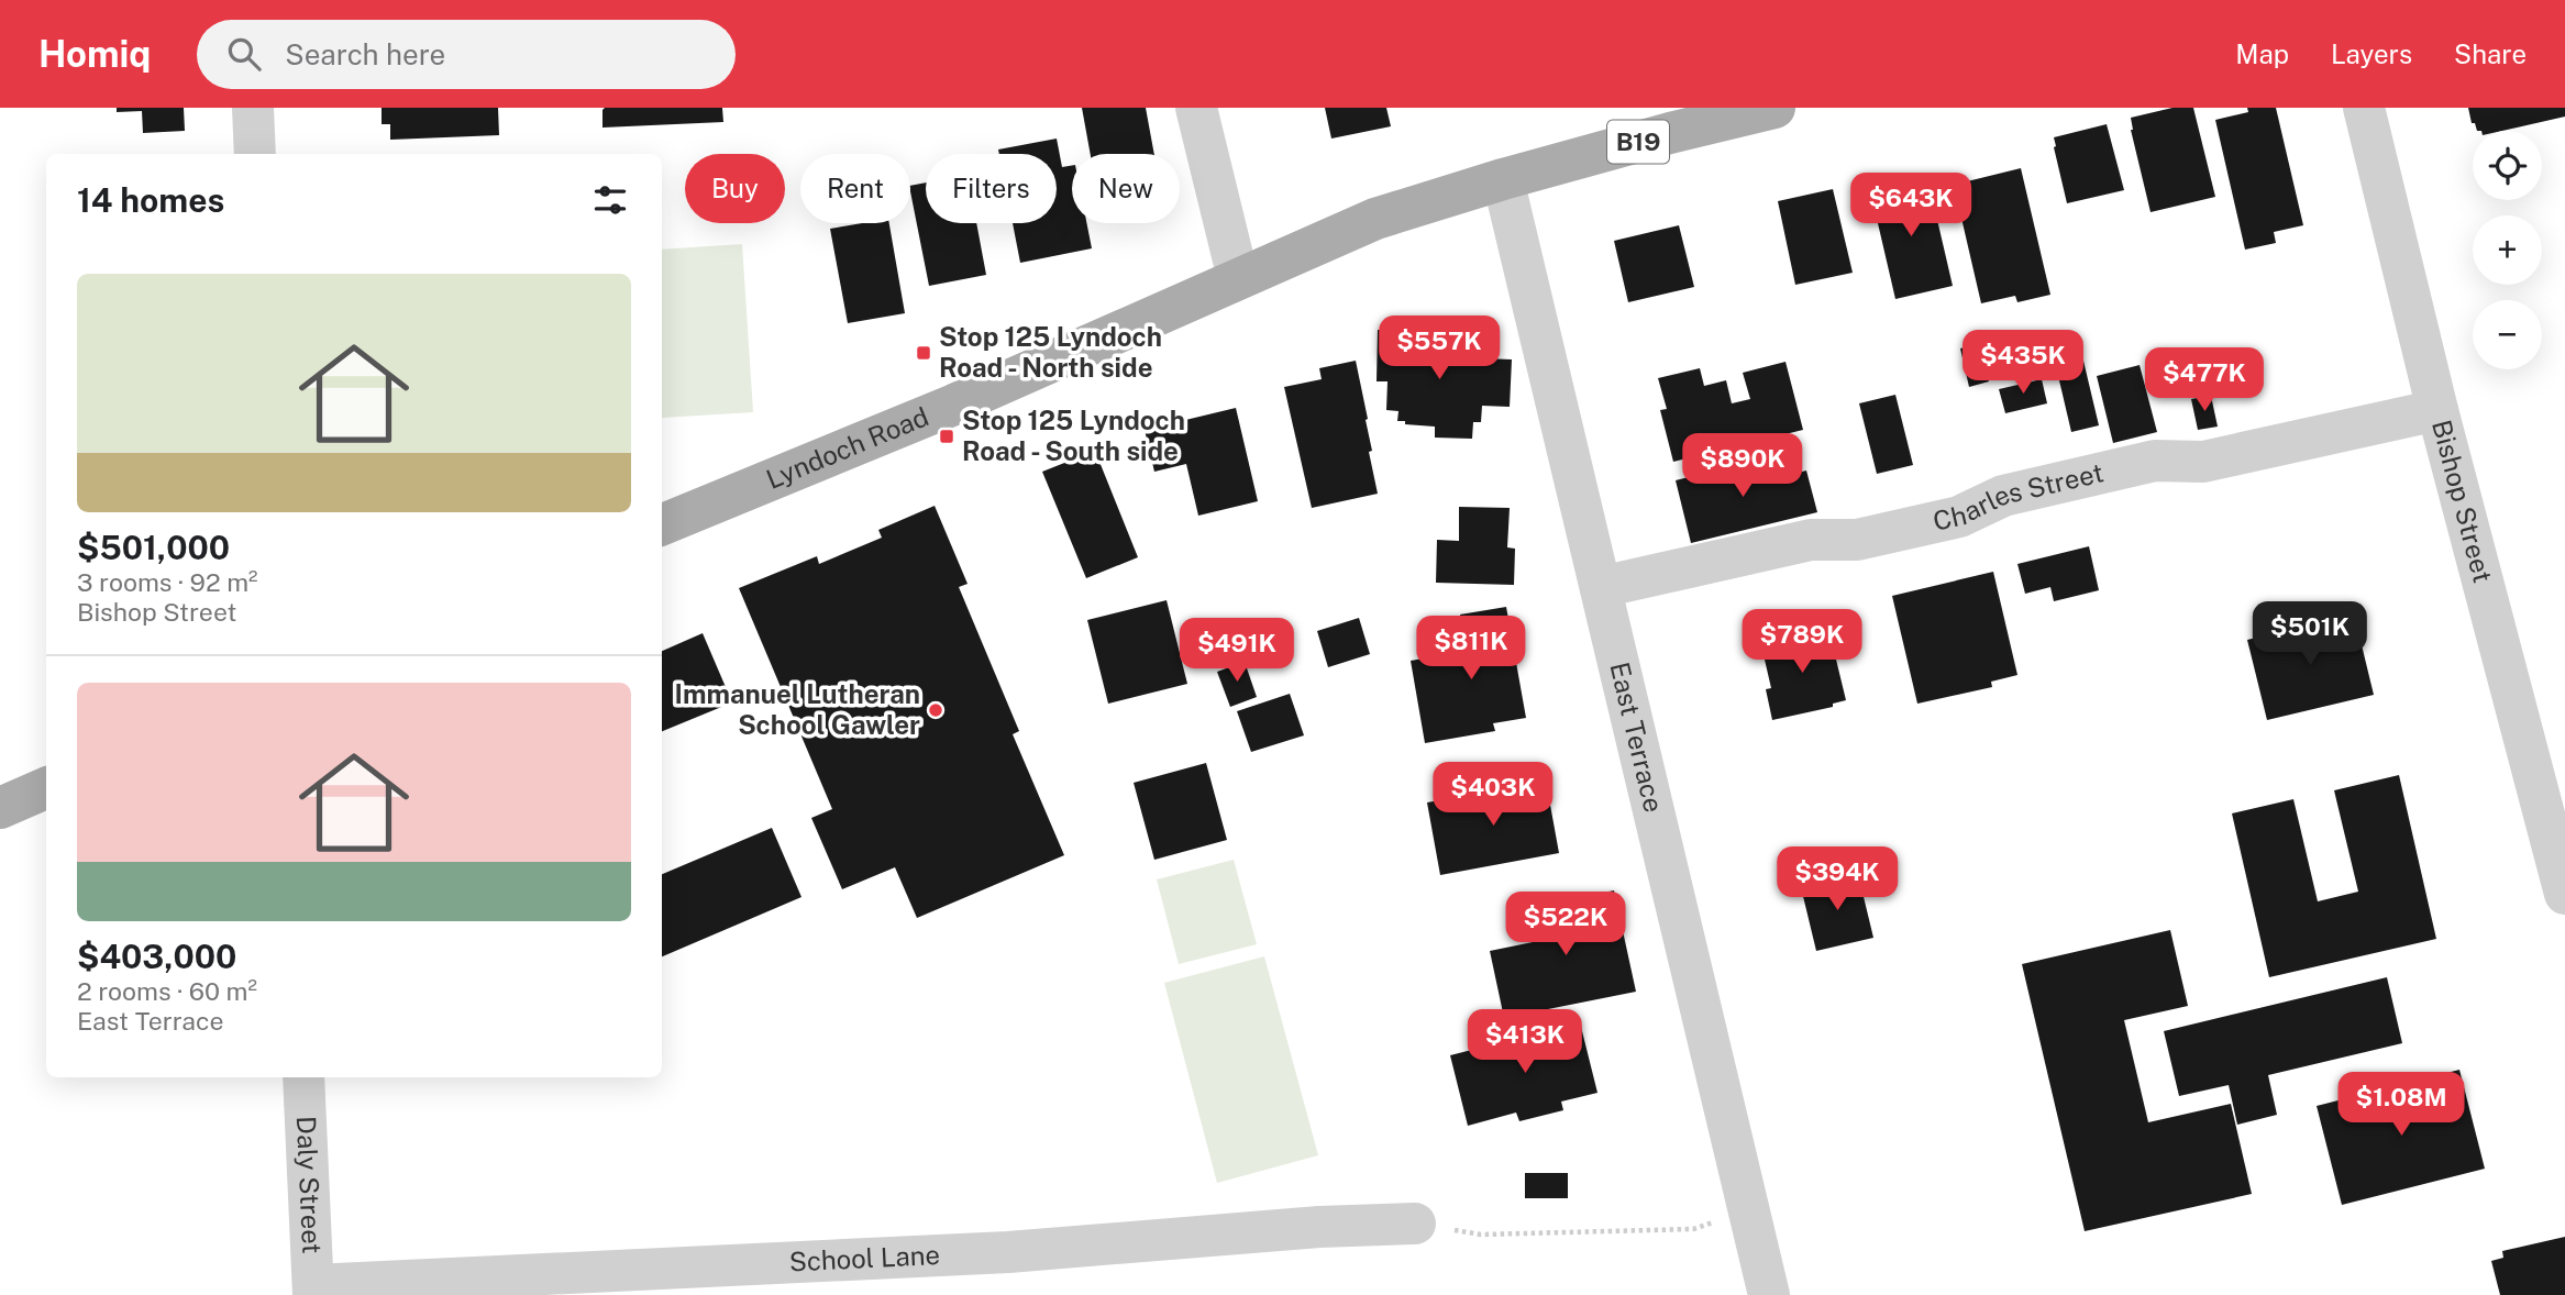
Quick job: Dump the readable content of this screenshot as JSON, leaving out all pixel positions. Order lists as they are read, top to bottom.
{
  "streets": {
    "main road": ["B19", "Lyndoch Road"],
    "street": [
      "Charles Street",
      "Bishop Street",
      "East Terrace",
      "Daly Street",
      "School Lane"
    ]
  },
  "crossings": [
    ["Lyndoch Road", "East Terrace"],
    ["Charles Street", "Bishop Street"],
    ["Charles Street", "East Terrace"],
    ["Daly Street", "School Lane"]
  ],
  "places": {
    "transit": ["Stop 125 Lyndoch Road - North side", "Stop 125 Lyndoch Road - South side"],
    "other": ["Immanuel Lutheran School Gawler"]
  },
  "page": {
    "header": "Homiq",
    "search": "Search here",
    "nav": ["Map", "Layers", "Share"],
    "map_buttons": ["+", "−"],
    "chip": [
      "Buy",
      "Rent",
      "Filters",
      "New"
    ],
    "heading": "14 homes",
    "price": [
      "$643K",
      "$557K",
      "$435K",
      "$477K",
      "$890K",
      "$501K",
      "$789K",
      "$811K",
      "$491K",
      "$403K",
      "$394K",
      "$522K",
      "$413K",
      "$1.08M"
    ],
    "list": [
      {
        "name": "$501,000",
        "note": "3 rooms · 92 m² · Bishop Street"
      },
      {
        "name": "$403,000",
        "note": "2 rooms · 60 m² · East Terrace"
      }
    ]
  }
}
